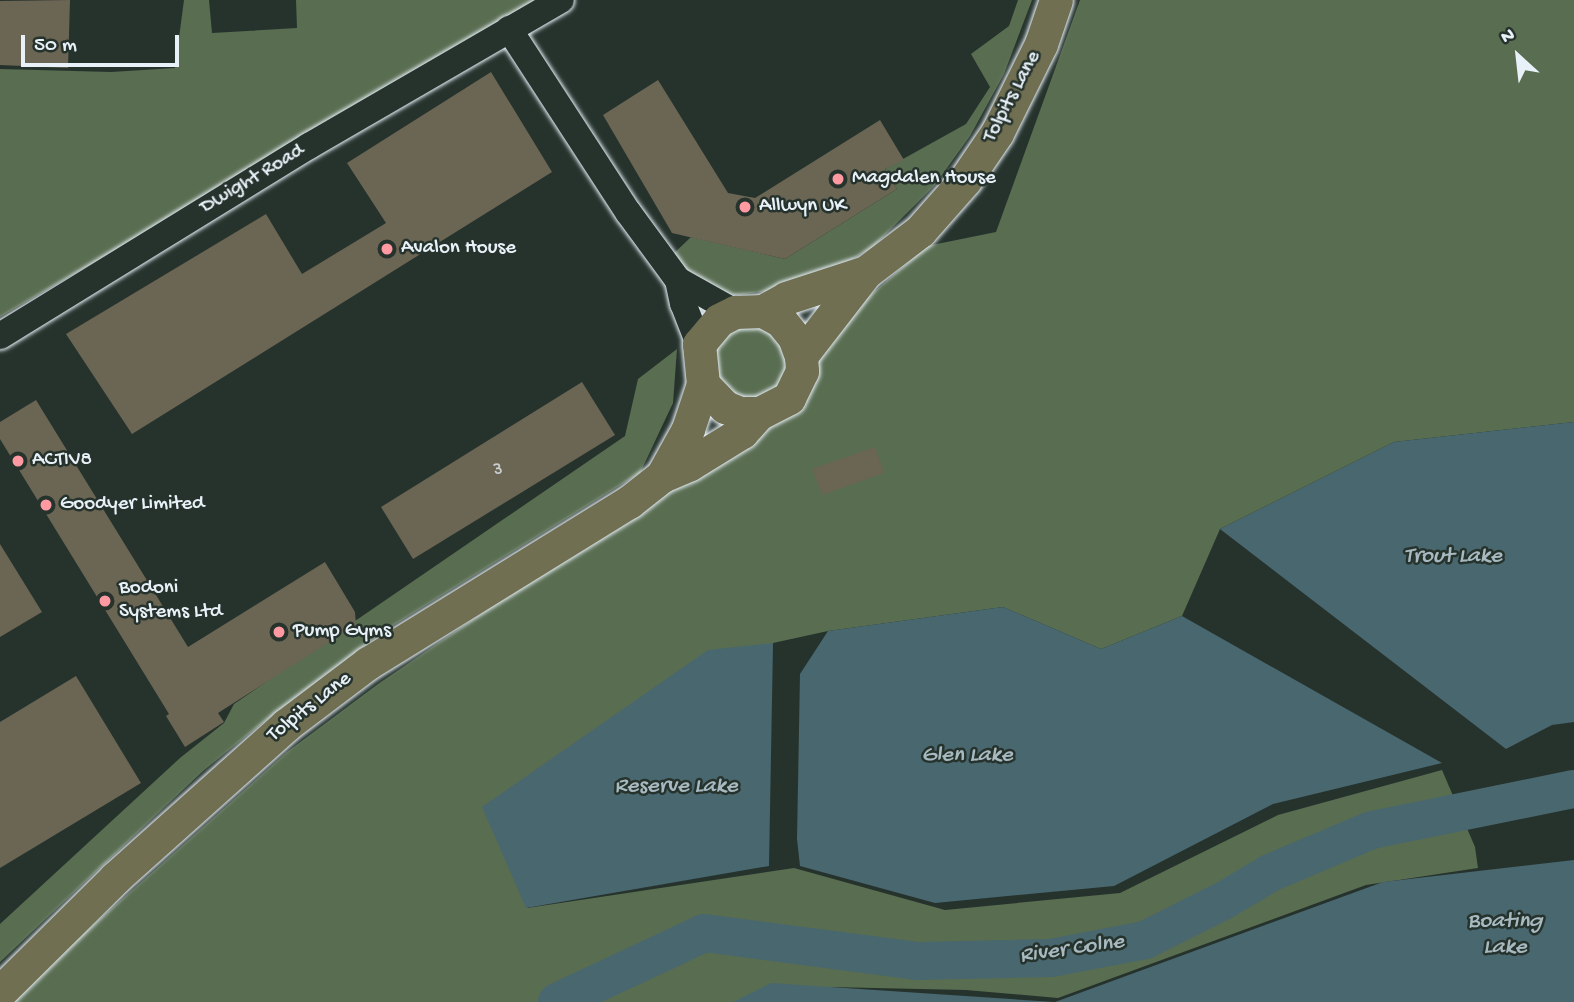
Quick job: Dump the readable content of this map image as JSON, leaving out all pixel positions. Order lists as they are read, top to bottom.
{
  "streets": {
    "main road": ["Tolpits Lane"],
    "street": ["Dwight Road"]
  },
  "water": [
    "Trout Lake",
    "Glen Lake",
    "Reserve Lake",
    "Boating Lake",
    "River Colne"
  ],
  "places": [
    "Magdalen House",
    "Allwyn UK",
    "Avalon House",
    "ACTIV8",
    "Goodyer Limited",
    "Bodoni Systems Ltd",
    "Pump Gyms"
  ],
  "house_numbers": ["3"],
  "scale_bar": "50 m",
  "north": "top left"
}
